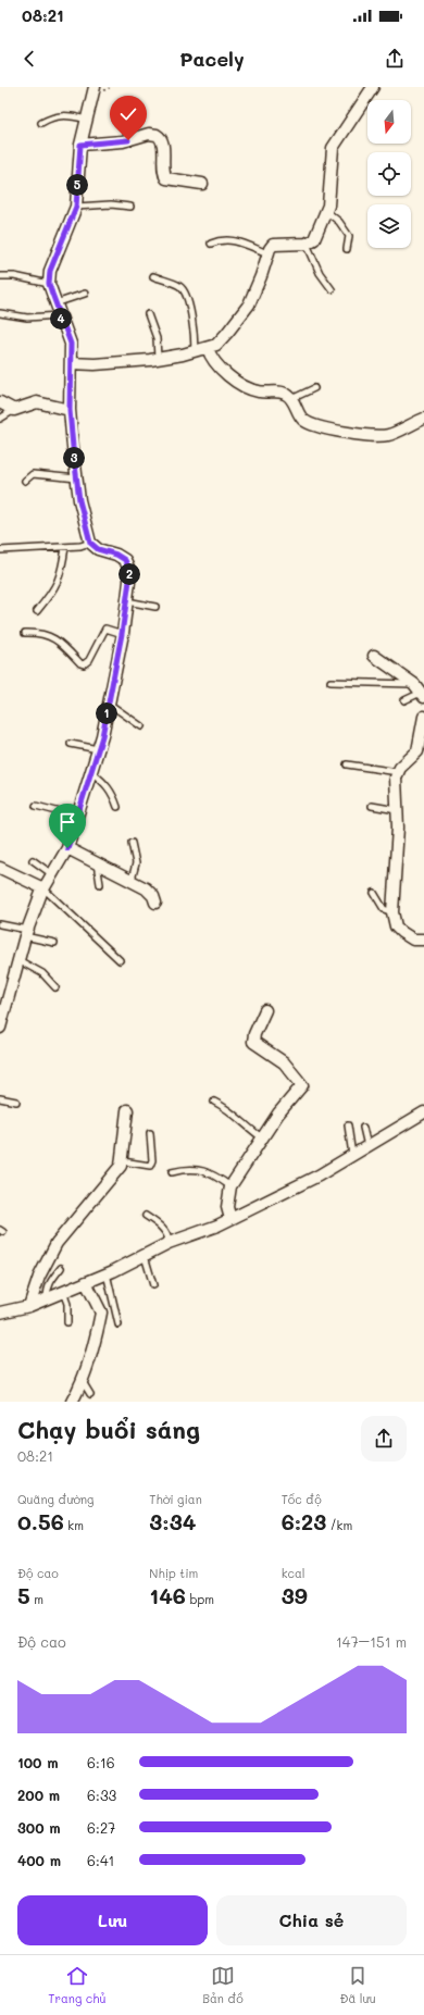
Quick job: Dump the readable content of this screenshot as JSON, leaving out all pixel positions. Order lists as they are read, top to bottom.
{
  "north": "bottom",
  "page": {
    "status": "08:21",
    "header": "Pacely",
    "pins": [
      "5",
      "4",
      "3",
      "2",
      "1"
    ],
    "heading": ["Chạy buổi sáng", "08:21"],
    "stats": [
      ["Quãng đường", "0.56 km"],
      ["Thời gian", "3:34"],
      ["Tốc độ", "6:23 /km"],
      ["Độ cao", "5 m"],
      ["Nhịp tim", "146 bpm"],
      ["kcal", "39"]
    ],
    "chart": ["Độ cao", "147–151 m"],
    "list": [
      {
        "name": "100 m",
        "note": "6:16"
      },
      {
        "name": "200 m",
        "note": "6:33"
      },
      {
        "name": "300 m",
        "note": "6:27"
      },
      {
        "name": "400 m",
        "note": "6:41"
      }
    ],
    "buttons": ["Lưu", "Chia sẻ"],
    "tabs": ["Trang chủ", "Bản đồ", "Đã lưu"]
  }
}
